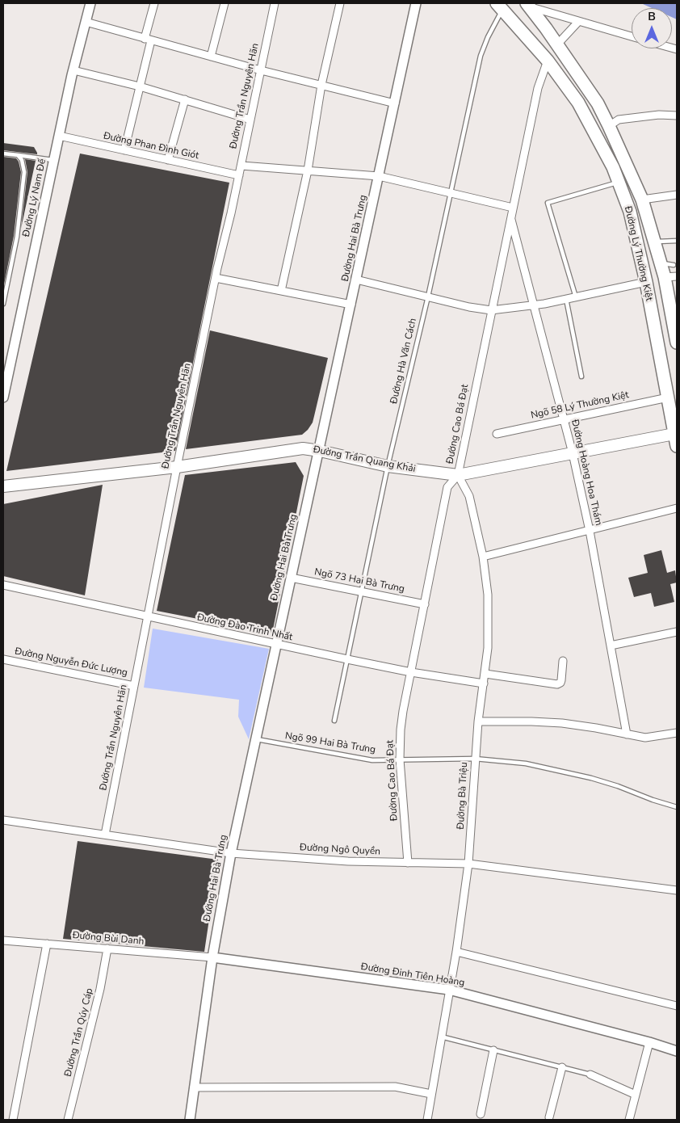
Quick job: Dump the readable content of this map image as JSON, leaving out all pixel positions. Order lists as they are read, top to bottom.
{
  "streets": {
    "main road": ["Đường Lý Thường Kiệt", "Đường Trần Quang Khải"],
    "street": [
      "Đường Trần Nguyên Hãn",
      "Đường Phan Đình Giót",
      "Đường Lý Nam Đế",
      "Đường Hai Bà Trưng",
      "Ngõ 58 Lý Thường Kiệt",
      "Đường Cao Bá Đạt",
      "Đường Hoàng Hoa Thám",
      "Ngõ 73 Hai Bà Trưng",
      "Đường Đào Trinh Nhất",
      "Đường Nguyễn Đức Lượng",
      "Đường Bà Triệu",
      "Đường Ngô Quyền",
      "Đường Bùi Danh",
      "Đường Đinh Tiên Hoàng",
      "Đường Trần Qúy Cáp"
    ],
    "lane": ["Đường Hà Văn Cách", "Ngõ 99 Hai Bà Trưng"]
  },
  "crossings": [
    ["Đường Trần Nguyên Hãn", "Đường Phan Đình Giót"],
    ["Đường Trần Nguyên Hãn", "Đường Trần Quang Khải"],
    ["Đường Trần Nguyên Hãn", "Đường Đào Trinh Nhất"],
    ["Đường Trần Nguyên Hãn", "Đường Nguyễn Đức Lượng"],
    ["Đường Trần Nguyên Hãn", "Đường Ngô Quyền"],
    ["Đường Phan Đình Giót", "Đường Lý Nam Đế"],
    ["Đường Hai Bà Trưng", "Đường Trần Quang Khải"],
    ["Đường Hai Bà Trưng", "Ngõ 73 Hai Bà Trưng"],
    ["Đường Hai Bà Trưng", "Đường Đào Trinh Nhất"],
    ["Đường Hai Bà Trưng", "Ngõ 99 Hai Bà Trưng"],
    ["Đường Hai Bà Trưng", "Đường Ngô Quyền"],
    ["Đường Hai Bà Trưng", "Đường Bùi Danh"],
    ["Đường Hai Bà Trưng", "Đường Đinh Tiên Hoàng"],
    ["Đường Lý Thường Kiệt", "Đường Hà Văn Cách"],
    ["Đường Lý Thường Kiệt", "Ngõ 58 Lý Thường Kiệt"],
    ["Đường Lý Thường Kiệt", "Đường Cao Bá Đạt"],
    ["Đường Lý Thường Kiệt", "Đường Trần Quang Khải"],
    ["Đường Hà Văn Cách", "Đường Trần Quang Khải"],
    ["Đường Hà Văn Cách", "Ngõ 73 Hai Bà Trưng"],
    ["Đường Hà Văn Cách", "Đường Đào Trinh Nhất"],
    ["Ngõ 58 Lý Thường Kiệt", "Đường Hoàng Hoa Thám"],
    ["Đường Cao Bá Đạt", "Đường Trần Quang Khải"],
    ["Đường Cao Bá Đạt", "Đường Hoàng Hoa Thám"],
    ["Đường Cao Bá Đạt", "Ngõ 73 Hai Bà Trưng"],
    ["Đường Cao Bá Đạt", "Đường Đào Trinh Nhất"],
    ["Đường Cao Bá Đạt", "Ngõ 99 Hai Bà Trưng"],
    ["Đường Cao Bá Đạt", "Đường Bà Triệu"],
    ["Đường Cao Bá Đạt", "Đường Ngô Quyền"],
    ["Đường Trần Quang Khải", "Đường Hoàng Hoa Thám"],
    ["Đường Trần Quang Khải", "Đường Bà Triệu"],
    ["Đường Đào Trinh Nhất", "Đường Bà Triệu"],
    ["Ngõ 99 Hai Bà Trưng", "Đường Bà Triệu"],
    ["Đường Bà Triệu", "Đường Ngô Quyền"],
    ["Đường Bà Triệu", "Đường Đinh Tiên Hoàng"],
    ["Đường Bùi Danh", "Đường Đinh Tiên Hoàng"],
    ["Đường Bùi Danh", "Đường Trần Qúy Cáp"]
  ],
  "north": "top"
}
